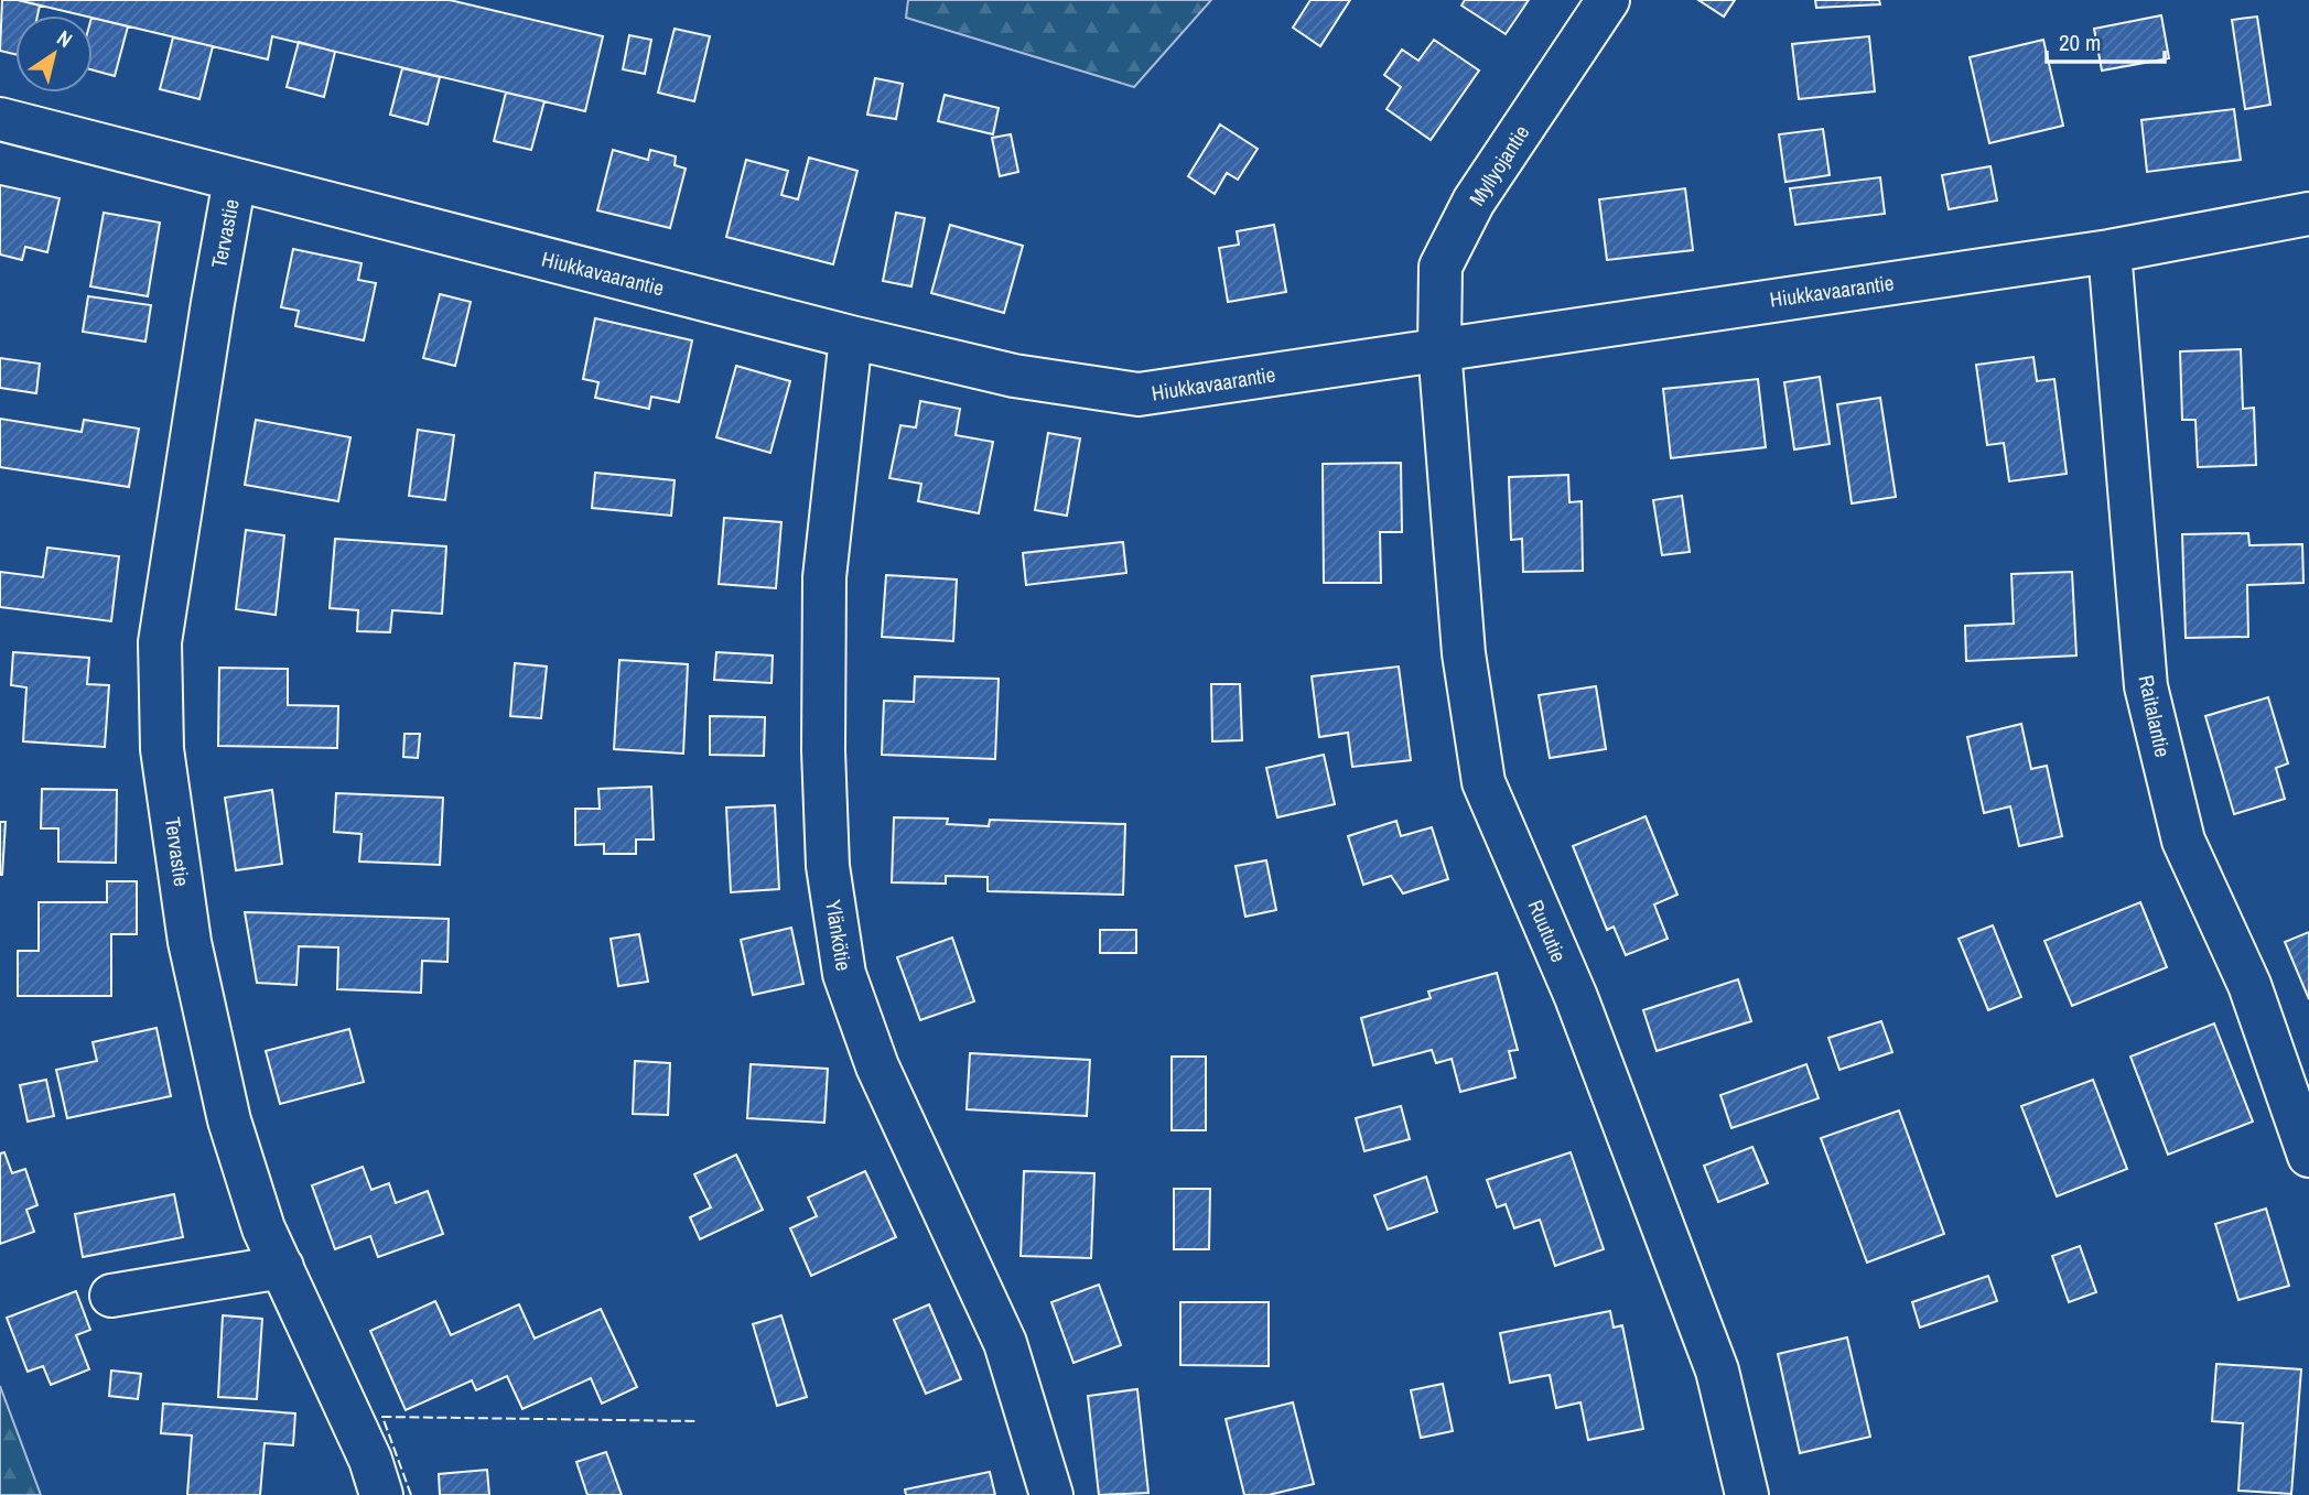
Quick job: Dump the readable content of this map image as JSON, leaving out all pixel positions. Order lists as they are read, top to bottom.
{
  "streets": {
    "street": [
      "Myllyojantie",
      "Tervastie",
      "Hiukkavaarantie",
      "Raitalantie",
      "Ruututie",
      "Ylänkötie"
    ]
  },
  "crossings": [
    ["Myllyojantie", "Hiukkavaarantie"],
    ["Myllyojantie", "Ruututie"],
    ["Tervastie", "Hiukkavaarantie"],
    ["Hiukkavaarantie", "Raitalantie"],
    ["Hiukkavaarantie", "Ruututie"],
    ["Hiukkavaarantie", "Ylänkötie"]
  ],
  "scale_bar": "20 m",
  "north": "top right"
}
